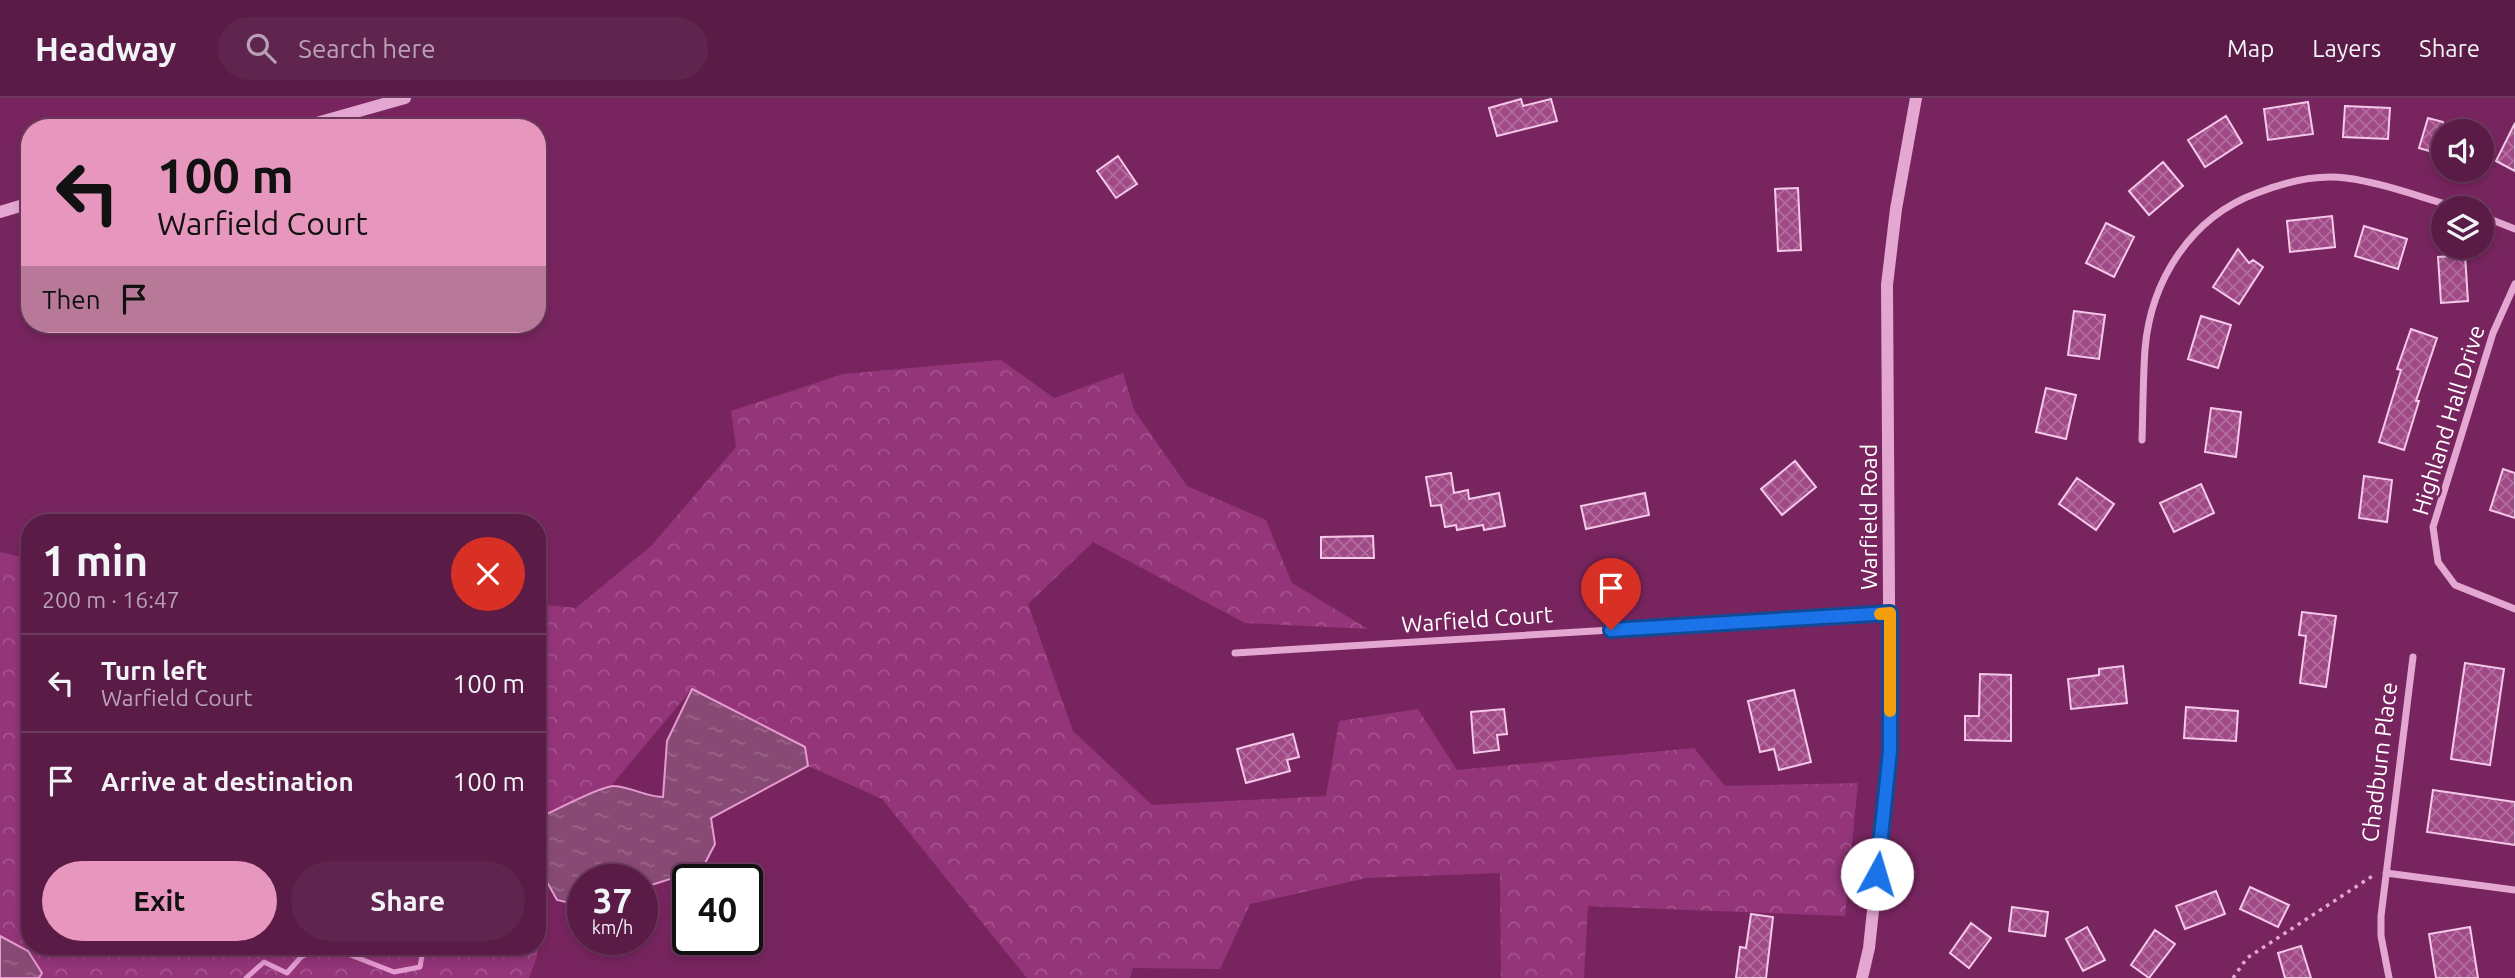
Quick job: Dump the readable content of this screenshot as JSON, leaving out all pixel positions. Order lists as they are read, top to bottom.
{
  "streets": {
    "street": [
      "Highland Hall Drive",
      "Warfield Road",
      "Warfield Court",
      "Chadburn Place"
    ]
  },
  "crossings": [
    ["Warfield Road", "Warfield Court"]
  ],
  "page": {
    "header": "Headway",
    "search": "Search here",
    "nav": ["Map", "Layers", "Share"],
    "turn": ["100 m", "Warfield Court"],
    "then": "Then",
    "heading": ["1 min", "200 m · 16:47"],
    "list": [
      {
        "name": "Turn left",
        "note": "Warfield Court",
        "value": "100 m"
      },
      {
        "name": "Arrive at destination",
        "value": "100 m"
      }
    ],
    "buttons": ["Exit", "Share"],
    "speed": "37 km/h",
    "limit": "40"
  }
}
